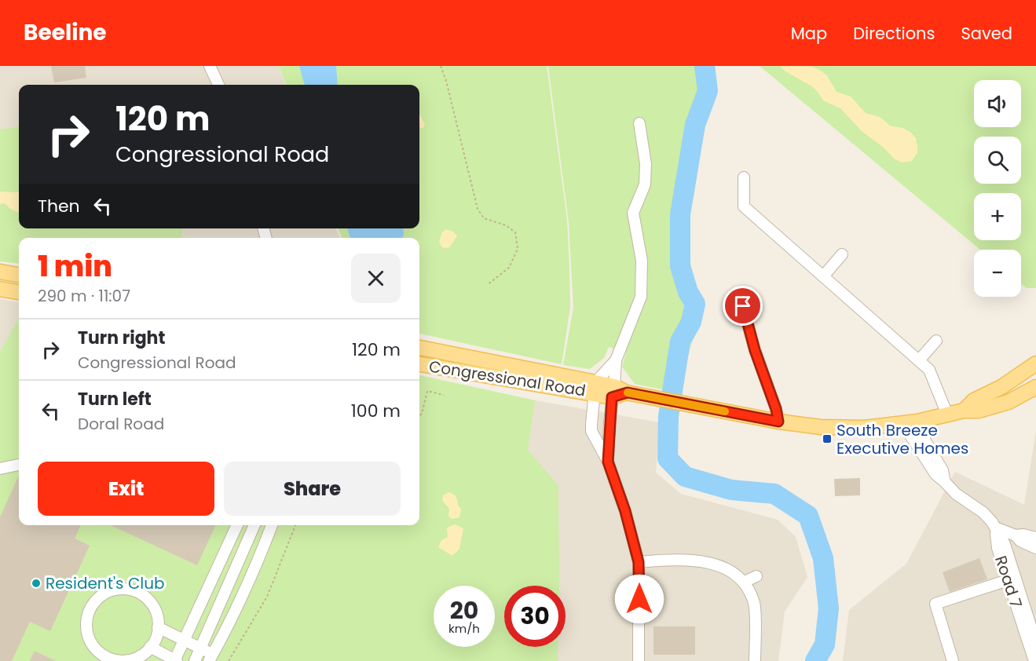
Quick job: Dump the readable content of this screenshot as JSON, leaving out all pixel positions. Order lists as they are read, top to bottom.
{
  "streets": {
    "main road": ["Congressional Road"],
    "street": ["Road 7"]
  },
  "crossings": [
    ["Congressional Road", "Road 7"]
  ],
  "places": {
    "transit": ["South Breeze Executive Homes"],
    "other": ["Resident's Club"]
  },
  "page": {
    "header": "Beeline",
    "nav": ["Map", "Directions", "Saved"],
    "map_buttons": ["+", "−"],
    "turn": ["120 m", "Congressional Road"],
    "then": "Then",
    "heading": ["1 min", "290 m · 11:07"],
    "list": [
      {
        "name": "Turn right",
        "note": "Congressional Road",
        "value": "120 m"
      },
      {
        "name": "Turn left",
        "note": "Doral Road",
        "value": "100 m"
      }
    ],
    "buttons": ["Exit", "Share"],
    "speed": "20 km/h",
    "limit": "30"
  }
}
